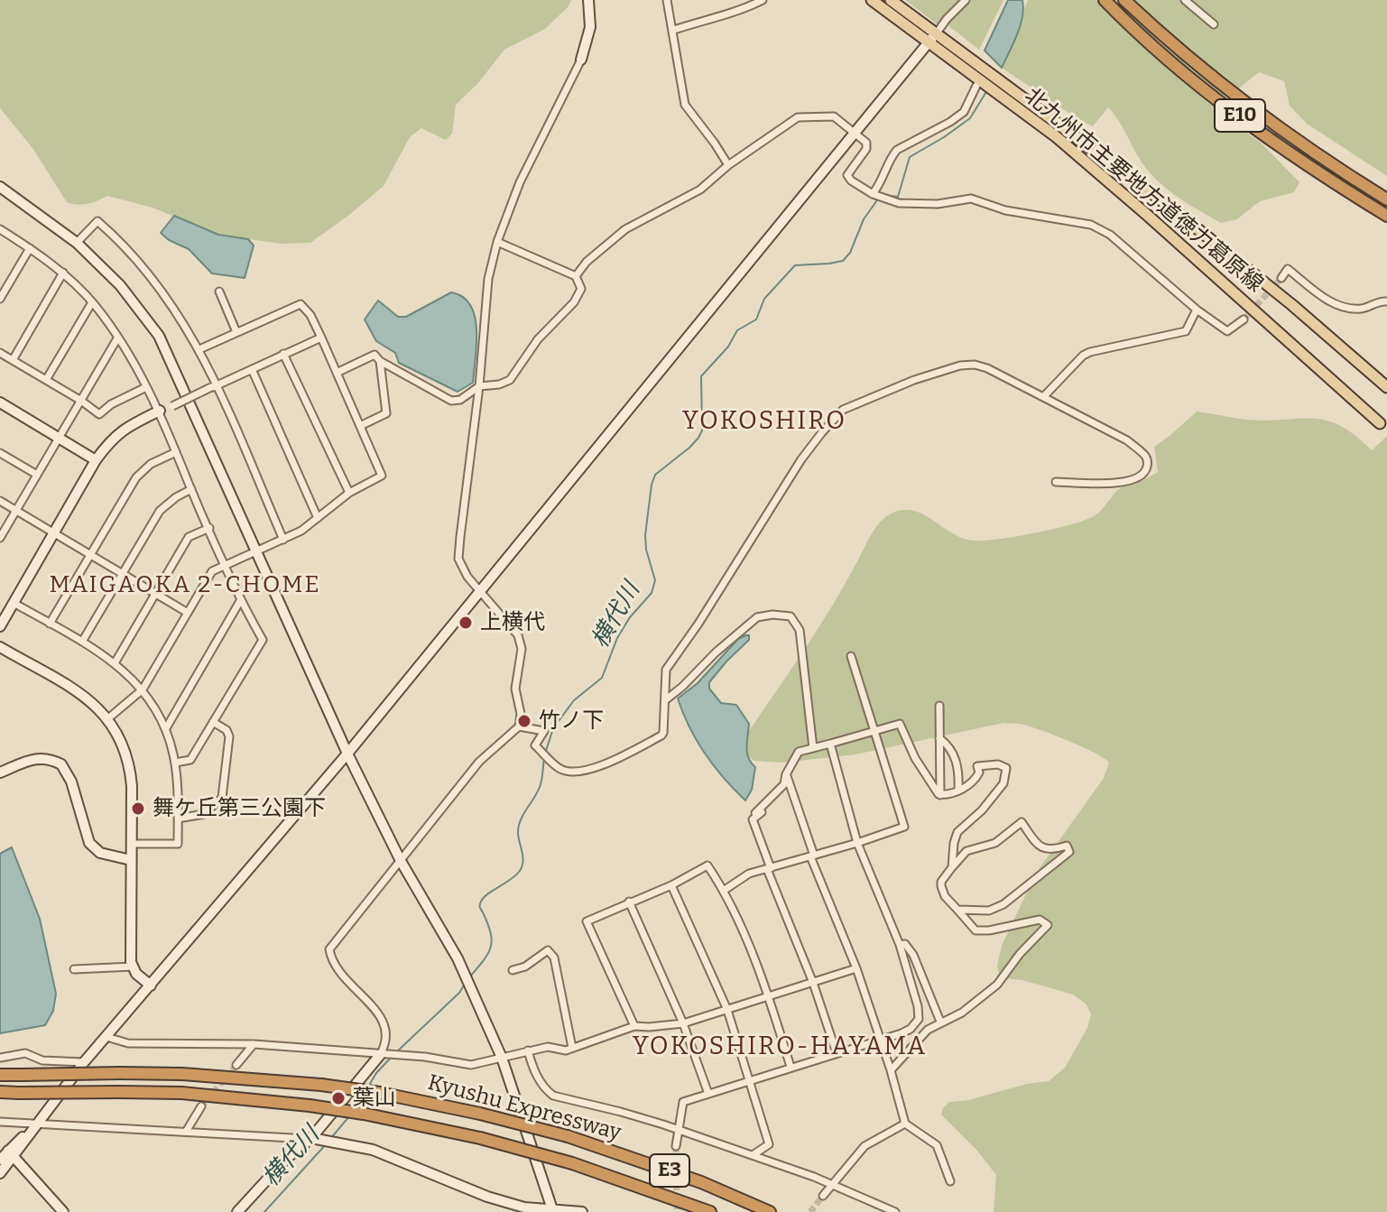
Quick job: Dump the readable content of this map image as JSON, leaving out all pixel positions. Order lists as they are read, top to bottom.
{
  "streets": {
    "highway": ["E10", "Kyushu Expressway", "E3"],
    "main road": ["北九州市主要地方道徳力葛原線"]
  },
  "districts": ["YOKOSHIRO", "MAIGAOKA 2-CHOME", "YOKOSHIRO-HAYAMA"],
  "water": ["横代川"],
  "places": [
    "上横代",
    "竹ノ下",
    "舞ケ丘第三公園下",
    "葉山"
  ]
}
